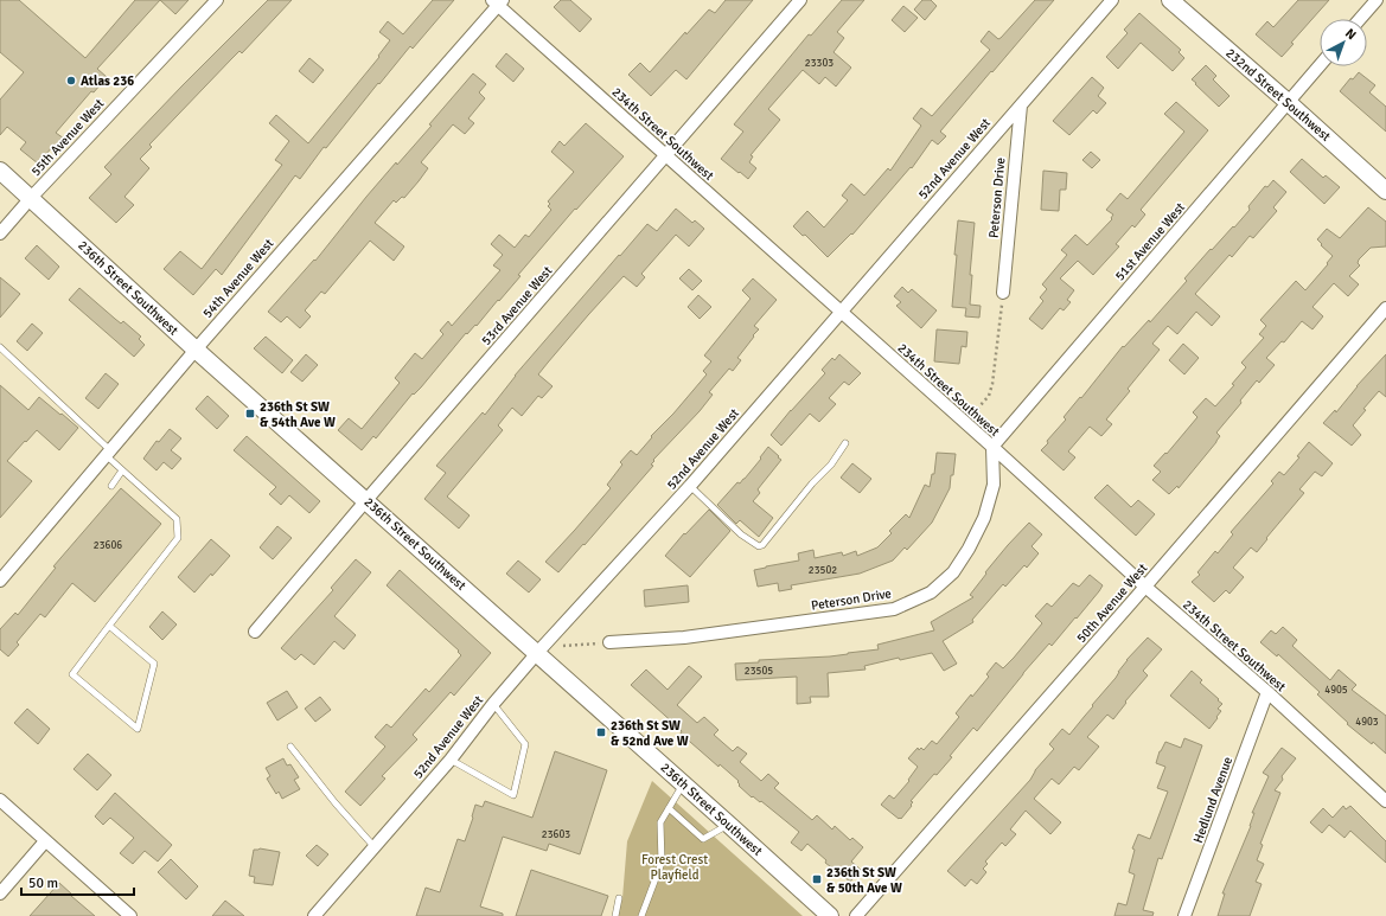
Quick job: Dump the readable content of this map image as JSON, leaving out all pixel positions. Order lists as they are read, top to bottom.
{
  "streets": {
    "main road": ["232nd Street Southwest", "236th Street Southwest"],
    "street": [
      "234th Street Southwest",
      "55th Avenue West",
      "52nd Avenue West",
      "Peterson Drive",
      "51st Avenue West",
      "54th Avenue West",
      "53rd Avenue West",
      "50th Avenue West",
      "Hedlund Avenue"
    ]
  },
  "crossings": [
    ["232nd Street Southwest", "51st Avenue West"],
    ["234th Street Southwest", "52nd Avenue West"],
    ["234th Street Southwest", "Peterson Drive"],
    ["234th Street Southwest", "51st Avenue West"],
    ["234th Street Southwest", "54th Avenue West"],
    ["234th Street Southwest", "53rd Avenue West"],
    ["234th Street Southwest", "50th Avenue West"],
    ["234th Street Southwest", "Hedlund Avenue"],
    ["55th Avenue West", "236th Street Southwest"],
    ["52nd Avenue West", "Peterson Drive"],
    ["52nd Avenue West", "236th Street Southwest"],
    ["Peterson Drive", "51st Avenue West"],
    ["54th Avenue West", "236th Street Southwest"],
    ["236th Street Southwest", "53rd Avenue West"]
  ],
  "parks": ["Forest Crest Playfield"],
  "places": {
    "other": ["Atlas 236"],
    "transit": ["236th St SW & 54th Ave W", "236th St SW & 52nd Ave W", "236th St SW & 50th Ave W"]
  },
  "house_numbers": [
    "23303",
    "23606",
    "23502",
    "23505",
    "4905",
    "4903",
    "23603"
  ],
  "scale_bar": "50 m",
  "north": "top right"
}
